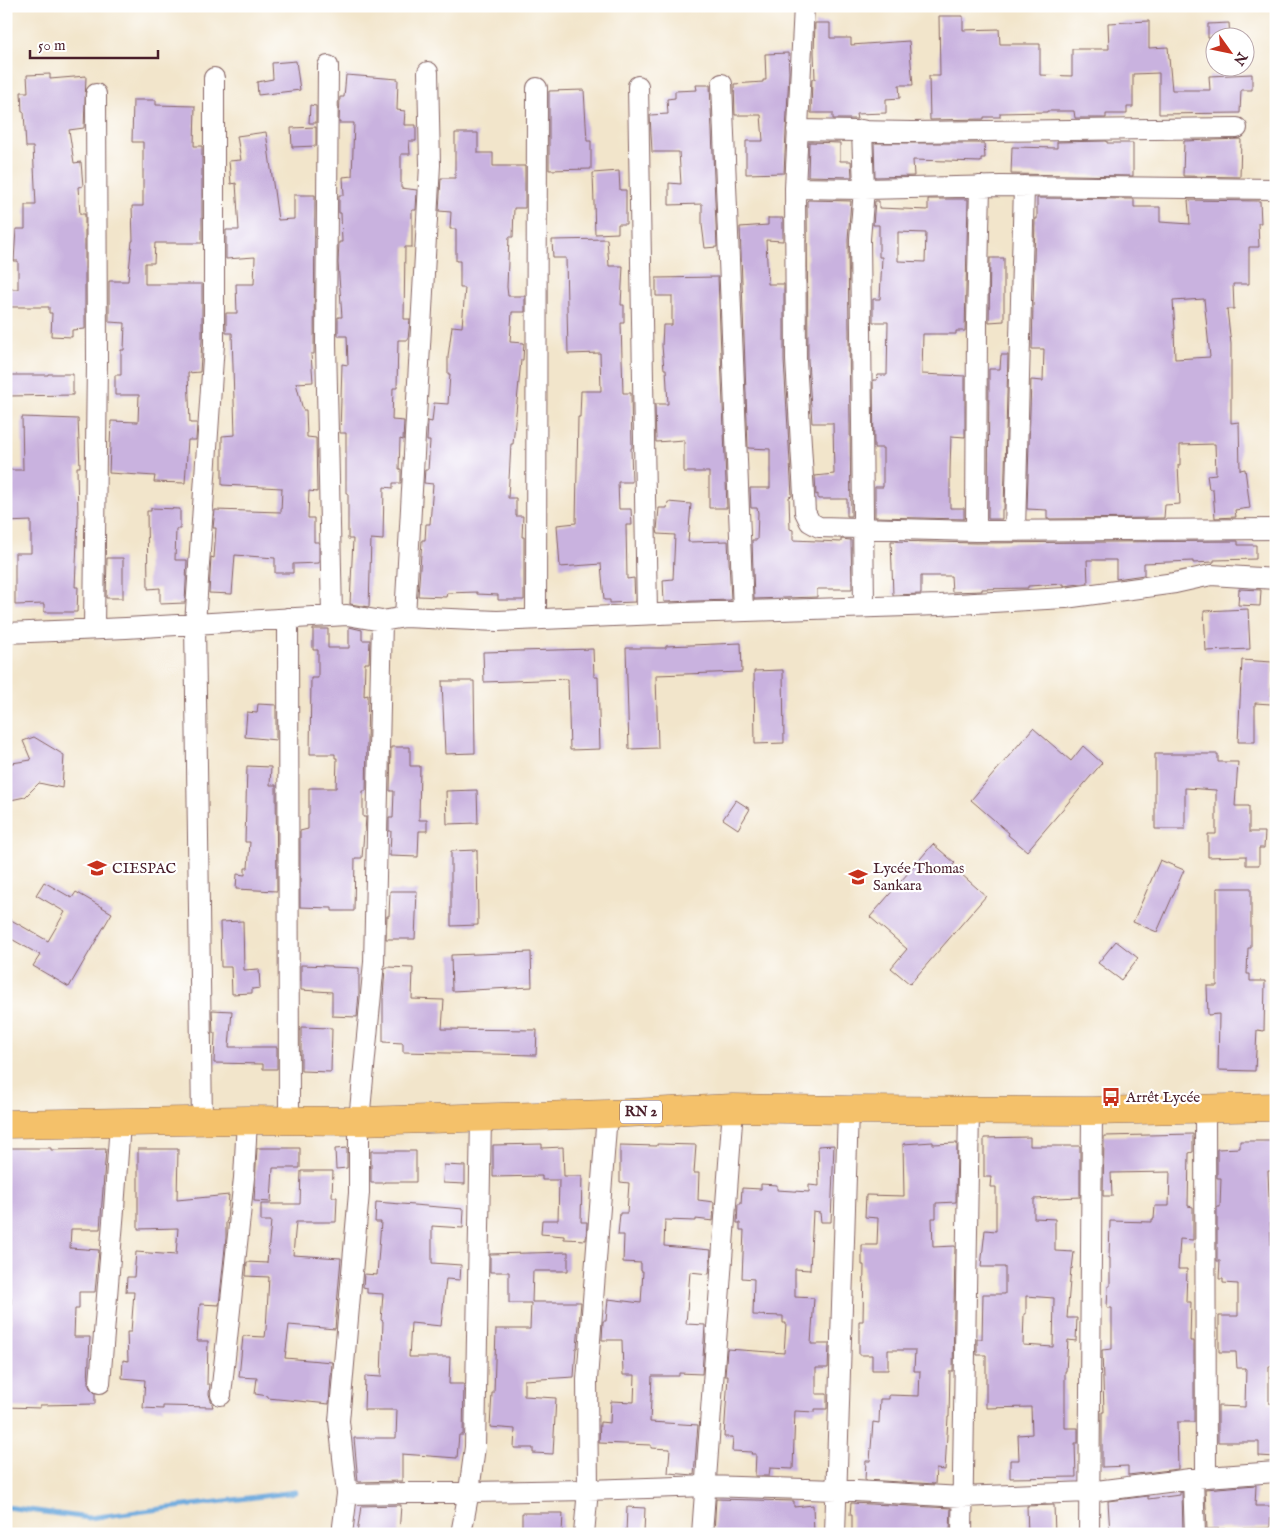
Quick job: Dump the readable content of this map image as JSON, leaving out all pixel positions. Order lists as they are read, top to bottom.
{
  "streets": {
    "highway": ["RN 2"]
  },
  "places": {
    "school or university": ["CIESPAC", "Lycée Thomas Sankara"],
    "bus stop": ["Arrêt Lycée"]
  },
  "scale_bar": "50 m",
  "north": "bottom right"
}
